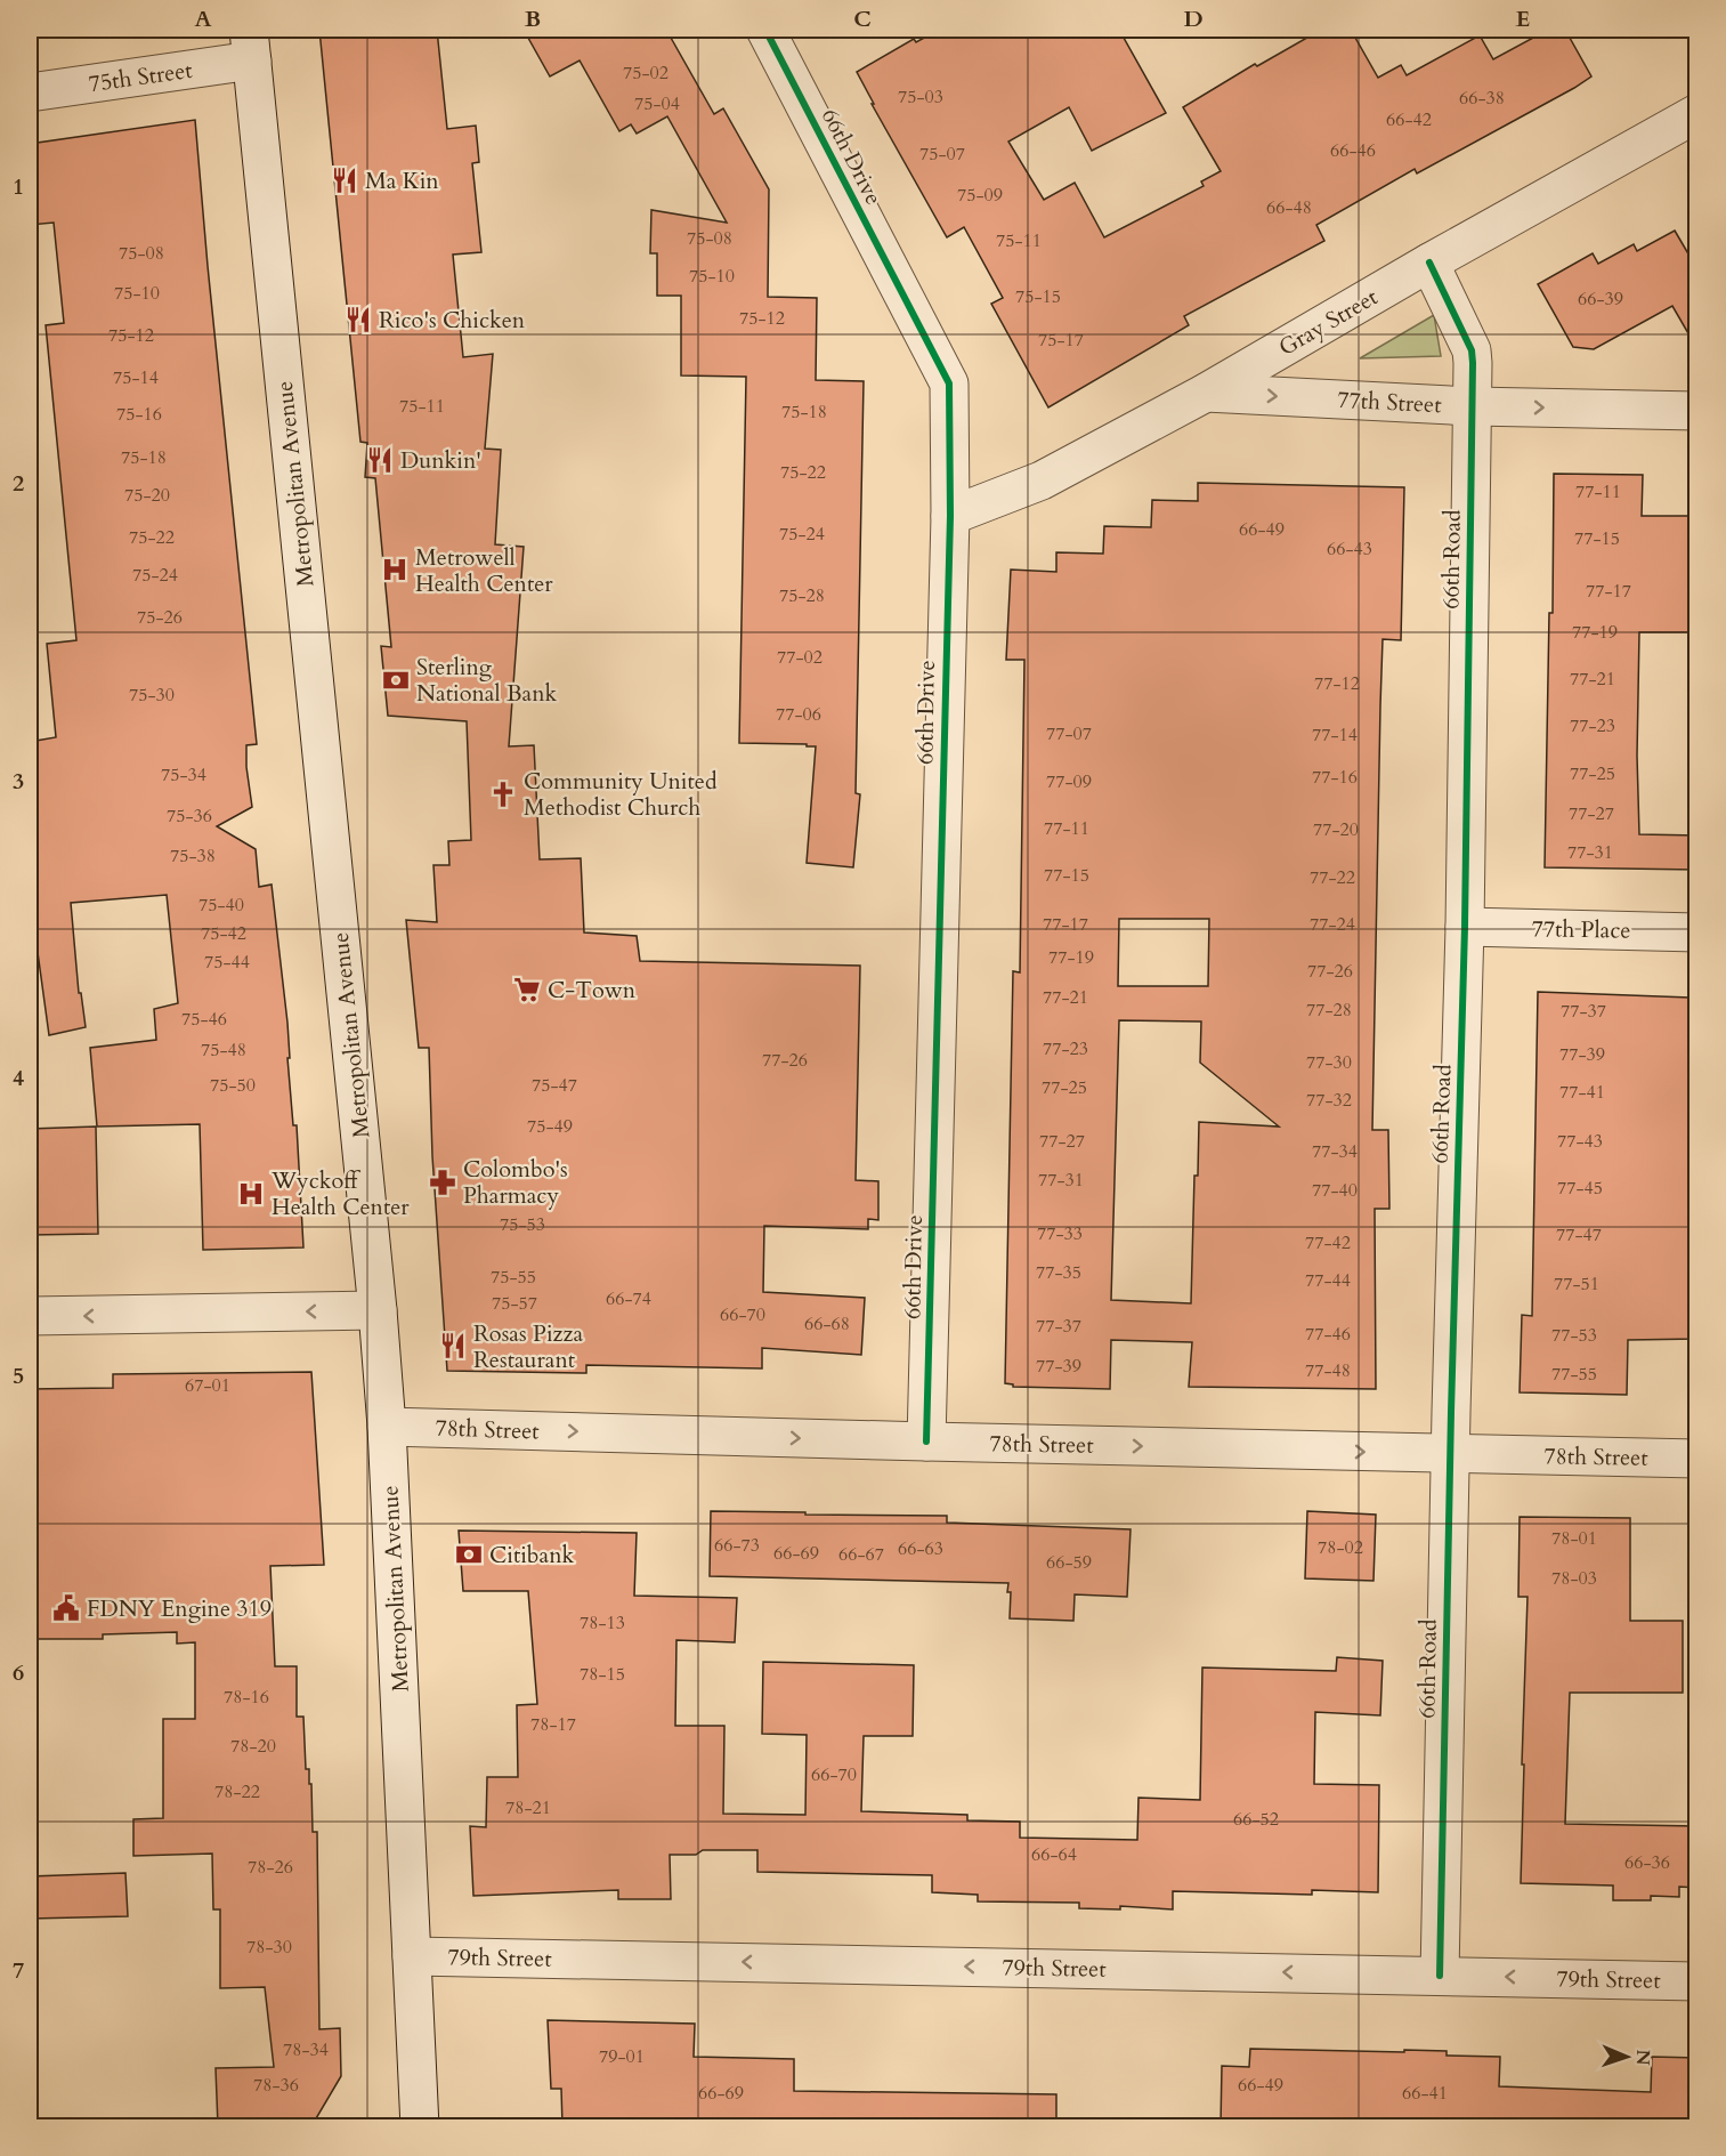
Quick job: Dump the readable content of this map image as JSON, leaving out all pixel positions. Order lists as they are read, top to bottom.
{
  "streets": {
    "street": [
      "75th Street",
      "66th Drive",
      "Gray Street",
      "77th Street",
      "Metropolitan Avenue",
      "66th Road",
      "77th Place",
      "78th Street",
      "79th Street"
    ]
  },
  "crossings": [
    ["75th Street", "Metropolitan Avenue"],
    ["66th Drive", "Gray Street"],
    ["66th Drive", "78th Street"],
    ["Gray Street", "77th Street"],
    ["Gray Street", "66th Road"],
    ["77th Street", "66th Road"],
    ["Metropolitan Avenue", "78th Street"],
    ["Metropolitan Avenue", "79th Street"],
    ["66th Road", "77th Place"],
    ["66th Road", "78th Street"],
    ["66th Road", "79th Street"]
  ],
  "one_way": ["77th Street", "78th Street", "79th Street"],
  "places": {
    "restaurant": [
      "Ma Kin",
      "Rico's Chicken",
      "Dunkin'",
      "Rosas Pizza Restaurant"
    ],
    "hospital": ["Metrowell Health Center", "Wyckoff Health Center"],
    "bank": ["Sterling National Bank", "Citibank"],
    "church": ["Community United Methodist Church"],
    "supermarket": ["C-Town"],
    "pharmacy": ["Colombo's Pharmacy"],
    "public building": ["FDNY Engine 319"]
  },
  "house_numbers": [
    "75-02",
    "75-03",
    "66-38",
    "75-04",
    "66-42",
    "66-46",
    "75-07",
    "75-09",
    "66-48",
    "75-08",
    "75-11",
    "75-08",
    "75-10",
    "75-10",
    "75-15",
    "66-39",
    "75-12",
    "75-12",
    "75-17",
    "75-14",
    "75-11",
    "75-18",
    "75-16",
    "75-18",
    "75-22",
    "77-11",
    "75-20",
    "66-49",
    "75-24",
    "75-22",
    "77-15",
    "66-43",
    "75-24",
    "77-17",
    "75-28",
    "75-26",
    "77-19",
    "77-02",
    "77-21",
    "77-12",
    "75-30",
    "77-06",
    "77-23",
    "77-07",
    "77-14",
    "77-25",
    "75-34",
    "77-16",
    "77-09",
    "77-27",
    "75-36",
    "77-11",
    "77-20",
    "77-31",
    "75-38",
    "77-15",
    "77-22",
    "75-40",
    "77-17",
    "77-24",
    "75-42",
    "77-19",
    "75-44",
    "77-26",
    "77-21",
    "77-28",
    "77-37",
    "75-46",
    "77-23",
    "75-48",
    "77-39",
    "77-26",
    "77-30",
    "75-50",
    "75-47",
    "77-25",
    "77-41",
    "77-32",
    "75-49",
    "77-27",
    "77-43",
    "77-34",
    "77-31",
    "77-45",
    "77-40",
    "75-53",
    "77-33",
    "77-47",
    "77-42",
    "77-35",
    "75-55",
    "77-44",
    "77-51",
    "66-74",
    "75-57",
    "66-70",
    "66-68",
    "77-37",
    "77-46",
    "77-53",
    "77-39",
    "77-48",
    "77-55",
    "67-01",
    "78-01",
    "66-73",
    "78-02",
    "66-63",
    "66-69",
    "66-67",
    "66-59",
    "78-03",
    "78-13",
    "78-15",
    "78-16",
    "78-17",
    "78-20",
    "66-70",
    "78-22",
    "78-21",
    "66-52",
    "66-64",
    "66-36",
    "78-26",
    "78-30",
    "78-34",
    "79-01",
    "78-36",
    "66-49",
    "66-69",
    "66-41"
  ],
  "north": "right",
  "grid": {
    "columns": [
      "A",
      "B",
      "C",
      "D",
      "E"
    ],
    "rows": [
      "1",
      "2",
      "3",
      "4",
      "5",
      "6",
      "7"
    ]
  }
}
